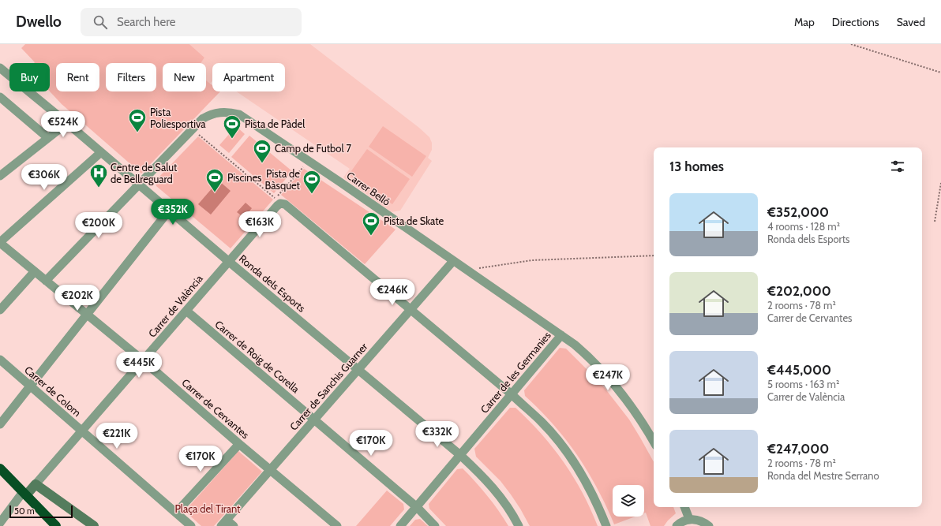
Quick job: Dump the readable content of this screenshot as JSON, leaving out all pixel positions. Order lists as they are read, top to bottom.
{
  "streets": {
    "street": [
      "Carrer Belló",
      "Ronda dels Esports",
      "Carrer de València",
      "Carrer de Roig de Corella",
      "Carrer de les Germanies",
      "Carrer de Sanchis Guarner",
      "Carrer de Colom",
      "Carrer de Cervantes"
    ]
  },
  "crossings": [
    ["Carrer Belló", "Carrer de les Germanies"],
    ["Carrer Belló", "Carrer de Sanchis Guarner"],
    ["Ronda dels Esports", "Carrer de València"],
    ["Ronda dels Esports", "Carrer de les Germanies"],
    ["Ronda dels Esports", "Carrer de Sanchis Guarner"],
    ["Carrer de València", "Carrer de Roig de Corella"],
    ["Carrer de València", "Carrer de Colom"],
    ["Carrer de València", "Carrer de Cervantes"],
    ["Carrer de Roig de Corella", "Carrer de les Germanies"],
    ["Carrer de Roig de Corella", "Carrer de Sanchis Guarner"],
    ["Carrer de Sanchis Guarner", "Carrer de Cervantes"]
  ],
  "parks": ["Plaça del Tirant"],
  "places": {
    "sports": [
      "Pista Poliesportiva",
      "Pista de Pàdel",
      "Camp de Futbol 7",
      "Piscines",
      "Pista de Bàsquet",
      "Pista de Skate"
    ],
    "hospital": ["Centre de Salut de Bellreguard"]
  },
  "scale_bar": "50 m",
  "page": {
    "header": "Dwello",
    "search": "Search here",
    "nav": ["Map", "Directions", "Saved"],
    "chip": [
      "Buy",
      "Rent",
      "Filters",
      "New",
      "Apartment"
    ],
    "price": [
      "€524K",
      "€306K",
      "€352K",
      "€163K",
      "€200K",
      "€246K",
      "€202K",
      "€445K",
      "€247K",
      "€332K",
      "€221K",
      "€170K",
      "€170K"
    ],
    "heading": "13 homes",
    "list": [
      {
        "name": "€352,000",
        "note": "4 rooms · 128 m² · Ronda dels Esports"
      },
      {
        "name": "€202,000",
        "note": "2 rooms · 78 m² · Carrer de Cervantes"
      },
      {
        "name": "€445,000",
        "note": "5 rooms · 163 m² · Carrer de València"
      },
      {
        "name": "€247,000",
        "note": "2 rooms · 78 m² · Ronda del Mestre Serrano"
      }
    ],
    "scale": "50 m"
  }
}
